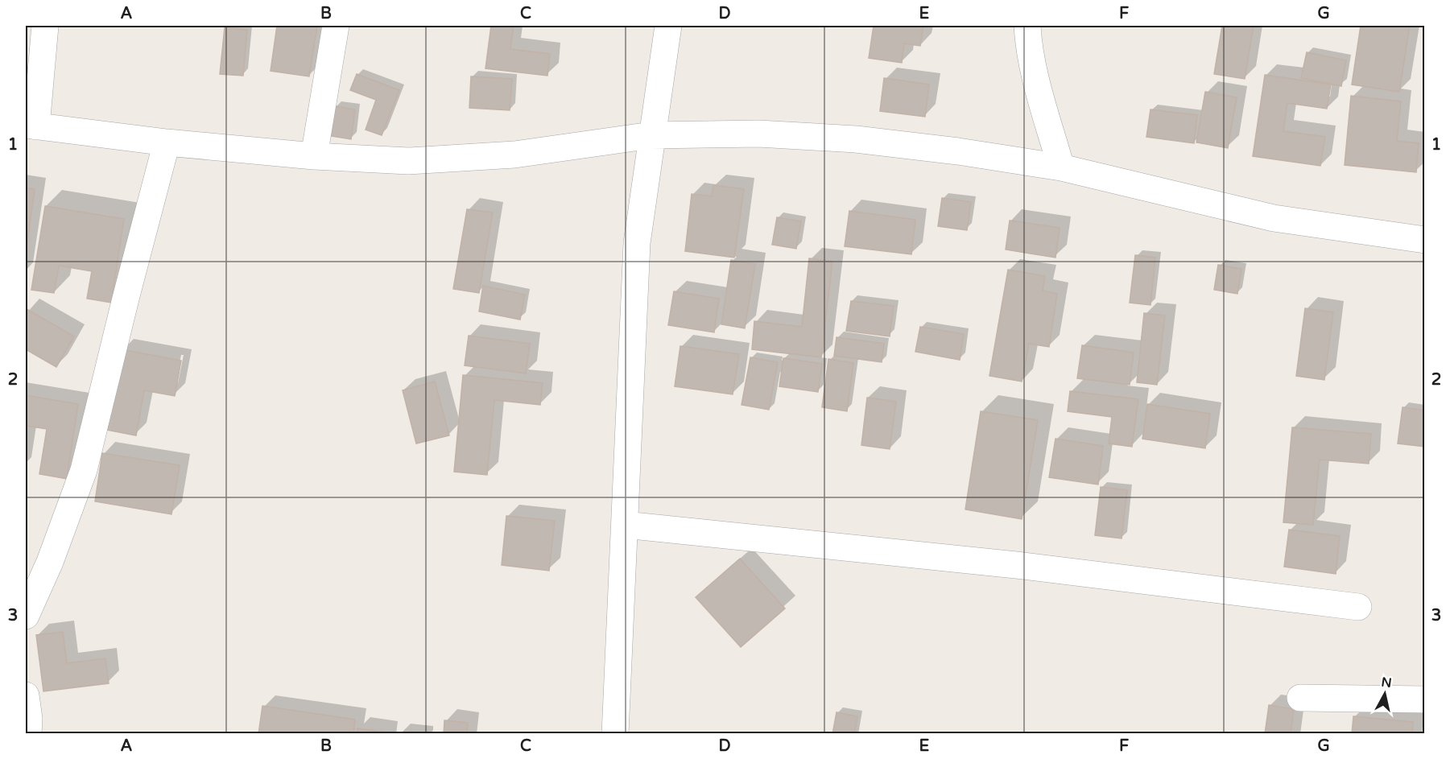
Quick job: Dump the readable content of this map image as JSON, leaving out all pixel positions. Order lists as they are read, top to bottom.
{
  "north": "top",
  "grid": {
    "columns": [
      "A",
      "B",
      "C",
      "D",
      "E",
      "F",
      "G"
    ],
    "rows": ["1", "2", "3"]
  }
}
